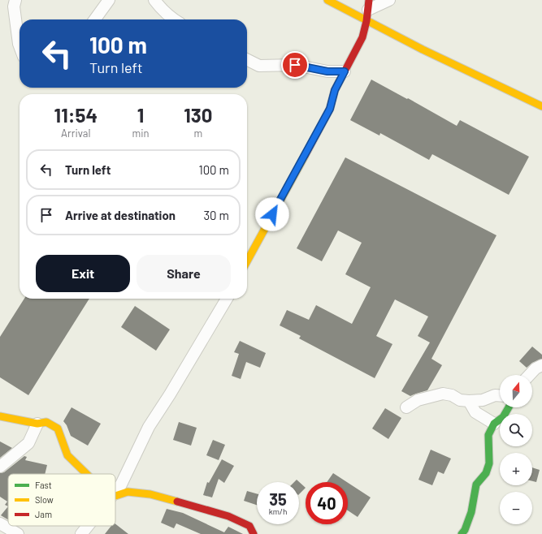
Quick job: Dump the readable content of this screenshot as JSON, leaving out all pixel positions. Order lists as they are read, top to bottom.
{
  "legend": ["Fast", "Slow", "Jam"],
  "north": "top",
  "page": {
    "turn": ["100 m", "Turn left"],
    "eta": [
      "11:54",
      "Arrival",
      "1",
      "min",
      "130",
      "m"
    ],
    "list": [
      {
        "name": "Turn left",
        "value": "100 m"
      },
      {
        "name": "Arrive at destination",
        "value": "30 m"
      }
    ],
    "buttons": ["Exit", "Share"],
    "map_buttons": ["+", "−"],
    "speed": "35 km/h",
    "limit": "40"
  }
}
